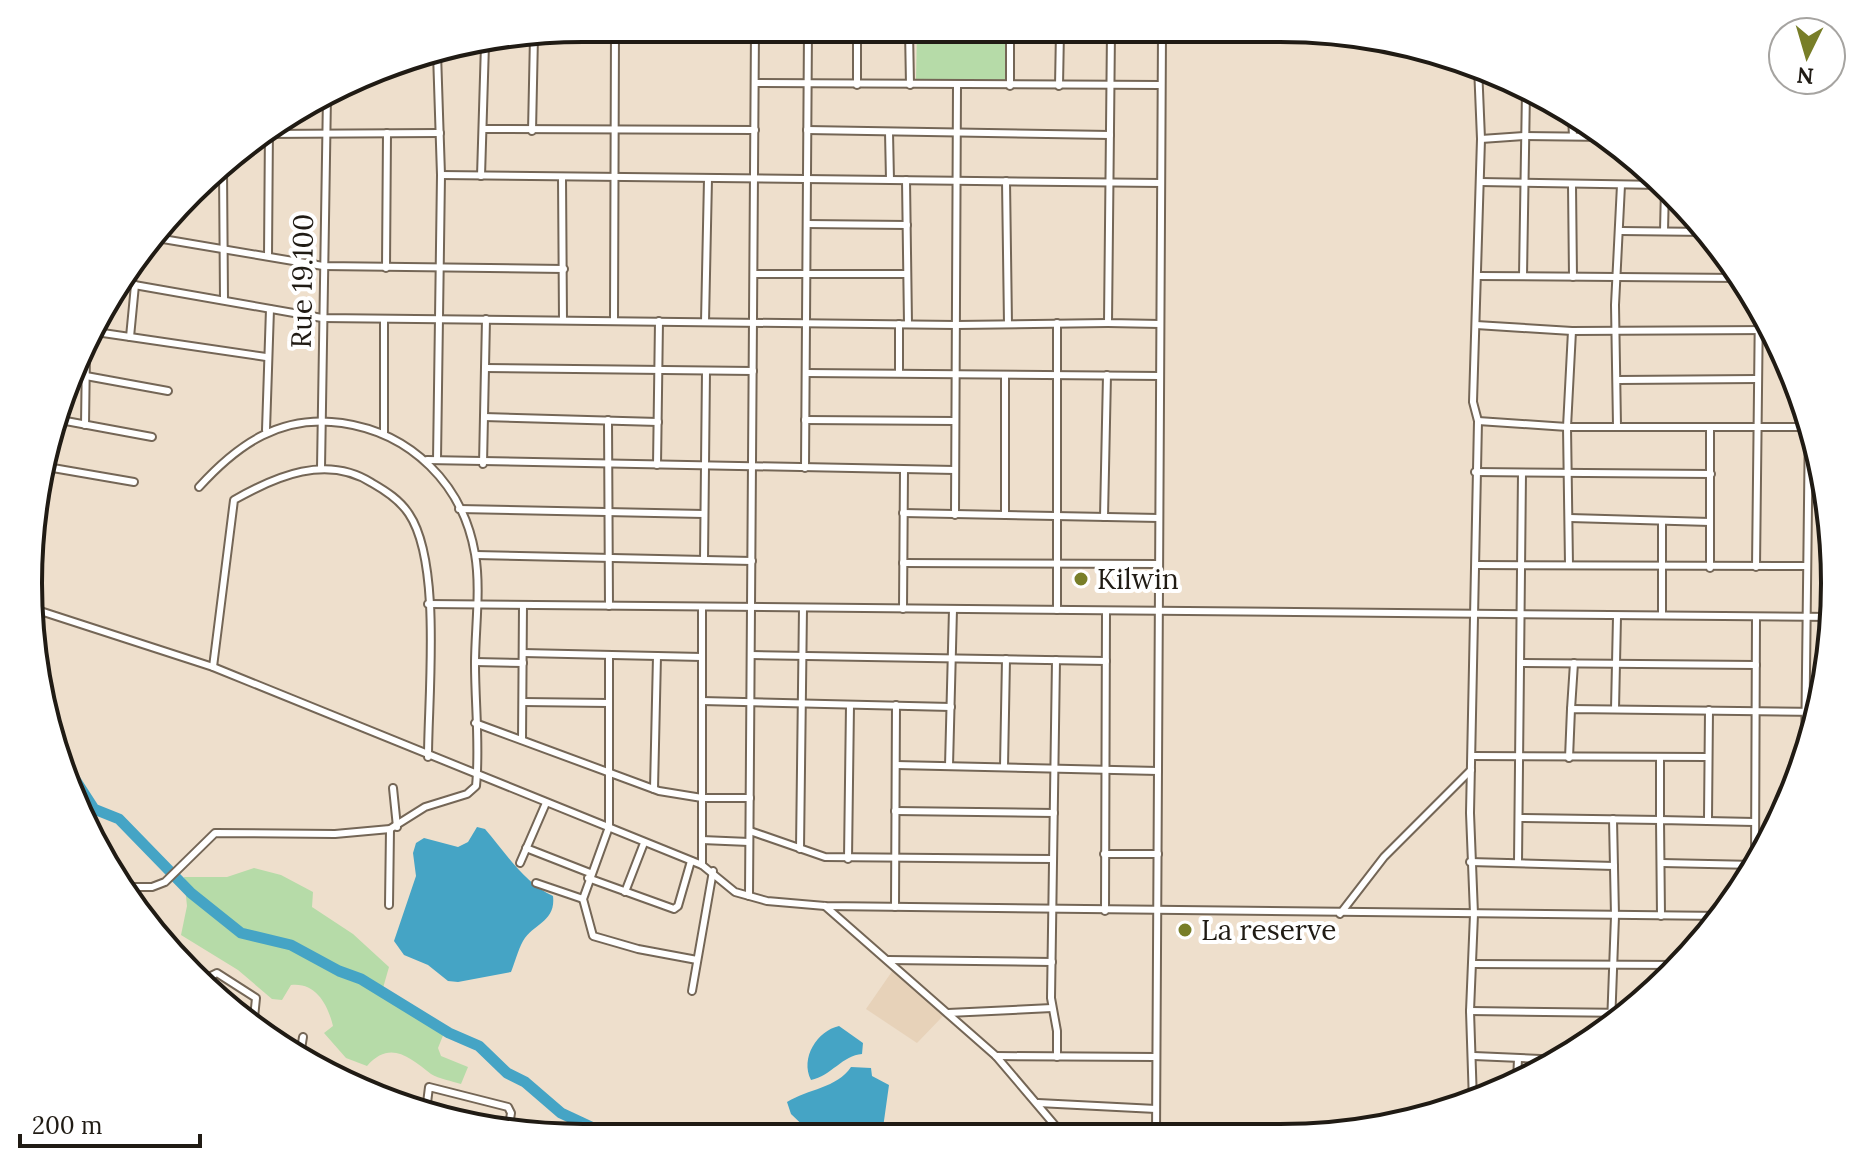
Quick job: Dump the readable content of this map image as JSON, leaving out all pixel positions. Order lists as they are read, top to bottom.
{
  "streets": {
    "street": ["Rue 19.100"]
  },
  "places": ["Kilwin", "La reserve"],
  "scale_bar": "200 m",
  "north": "bottom"
}
